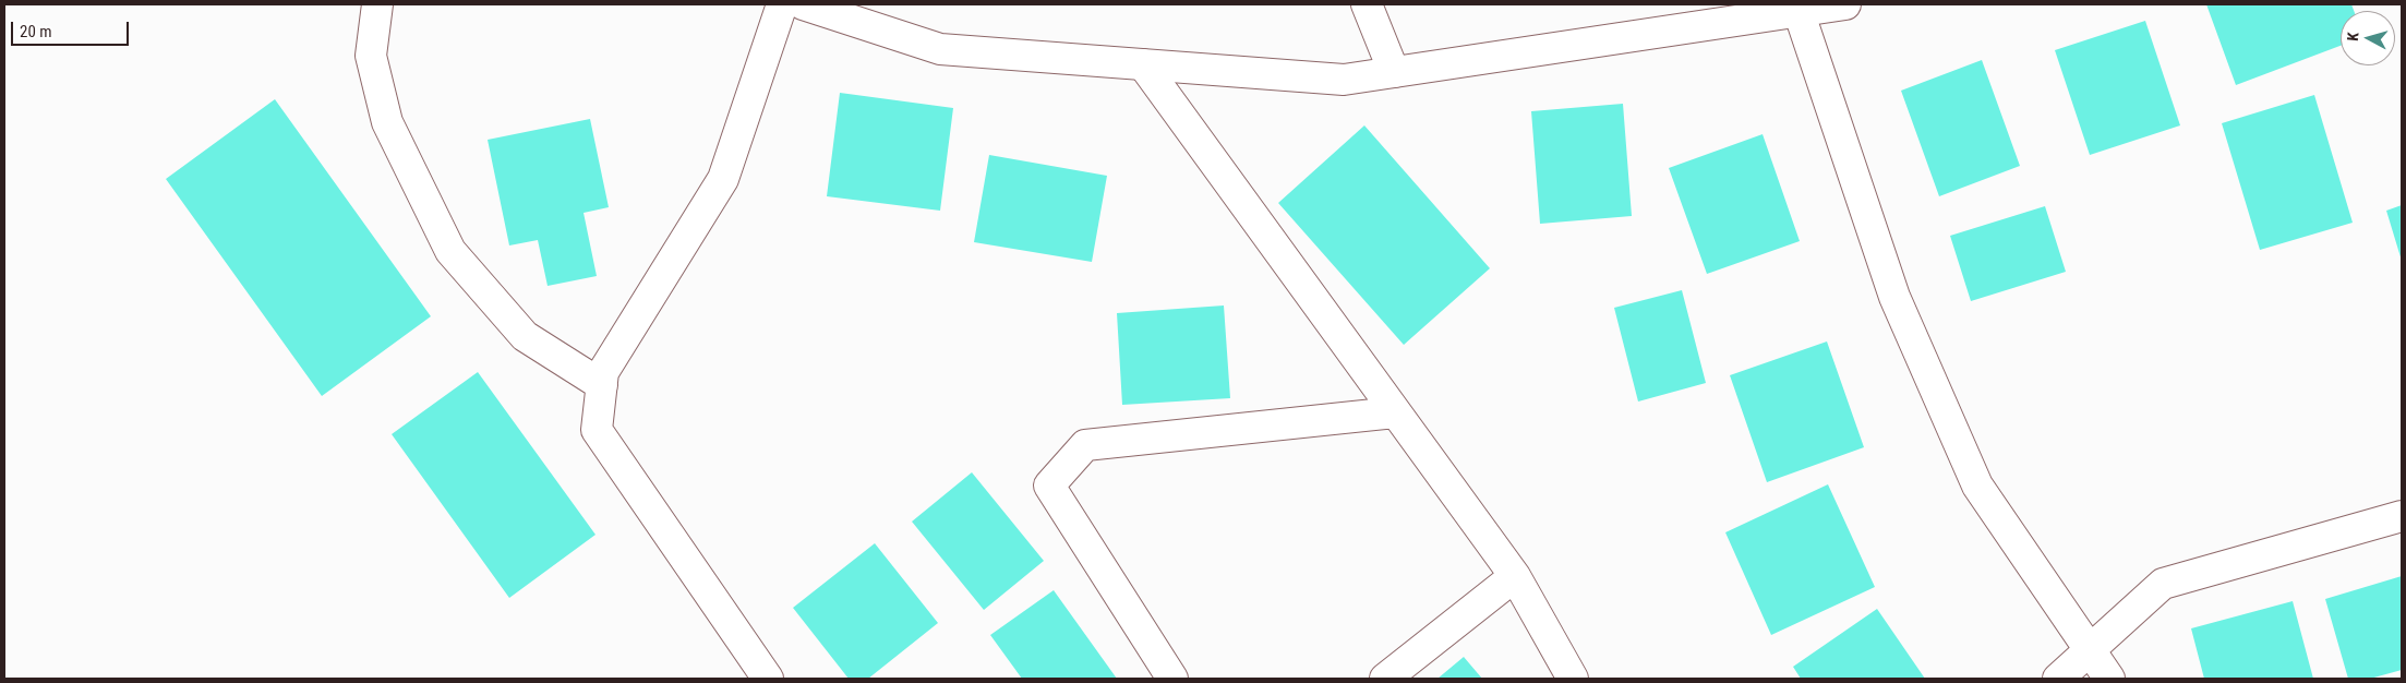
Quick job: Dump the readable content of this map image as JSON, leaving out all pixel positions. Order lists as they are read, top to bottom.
{
  "scale_bar": "20 m",
  "north": "left"
}
